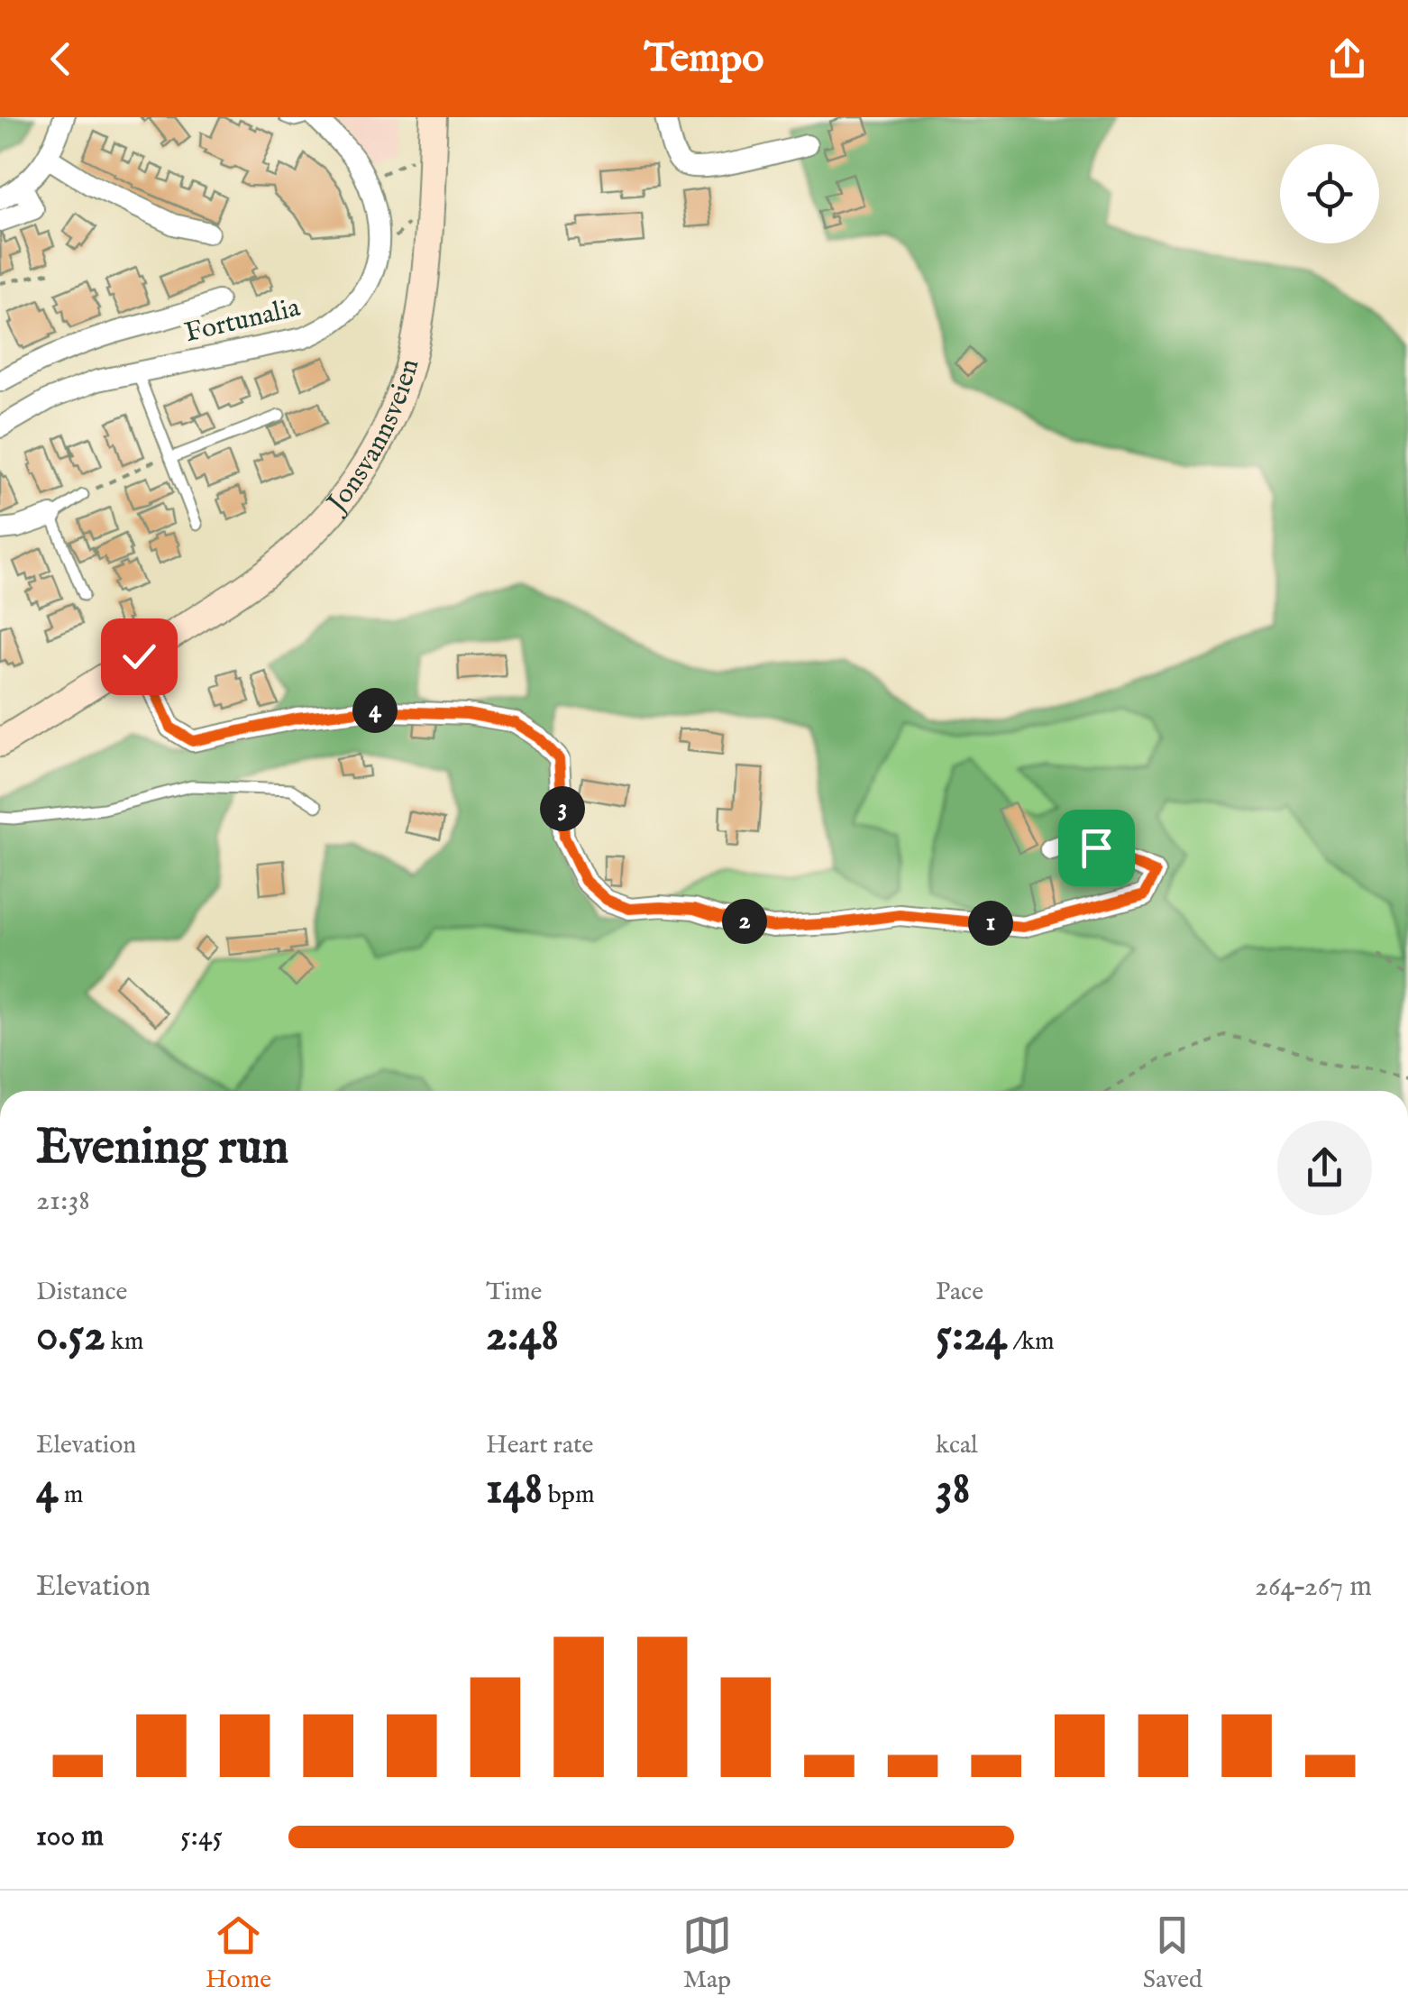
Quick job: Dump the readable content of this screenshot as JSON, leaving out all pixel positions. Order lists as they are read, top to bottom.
{
  "streets": {
    "main road": ["Jonsvannsveien"],
    "street": ["Fortunalia"]
  },
  "page": {
    "header": "Tempo",
    "pins": [
      "4",
      "3",
      "2",
      "1"
    ],
    "heading": ["Evening run", "21:38"],
    "stats": [
      ["Distance", "0.52 km"],
      ["Time", "2:48"],
      ["Pace", "5:24 /km"],
      ["Elevation", "4 m"],
      ["Heart rate", "148 bpm"],
      ["kcal", "38"]
    ],
    "chart": ["Elevation", "264–267 m"],
    "list": [
      {
        "name": "100 m",
        "note": "5:45"
      }
    ],
    "tabs": ["Home", "Map", "Saved"]
  }
}
